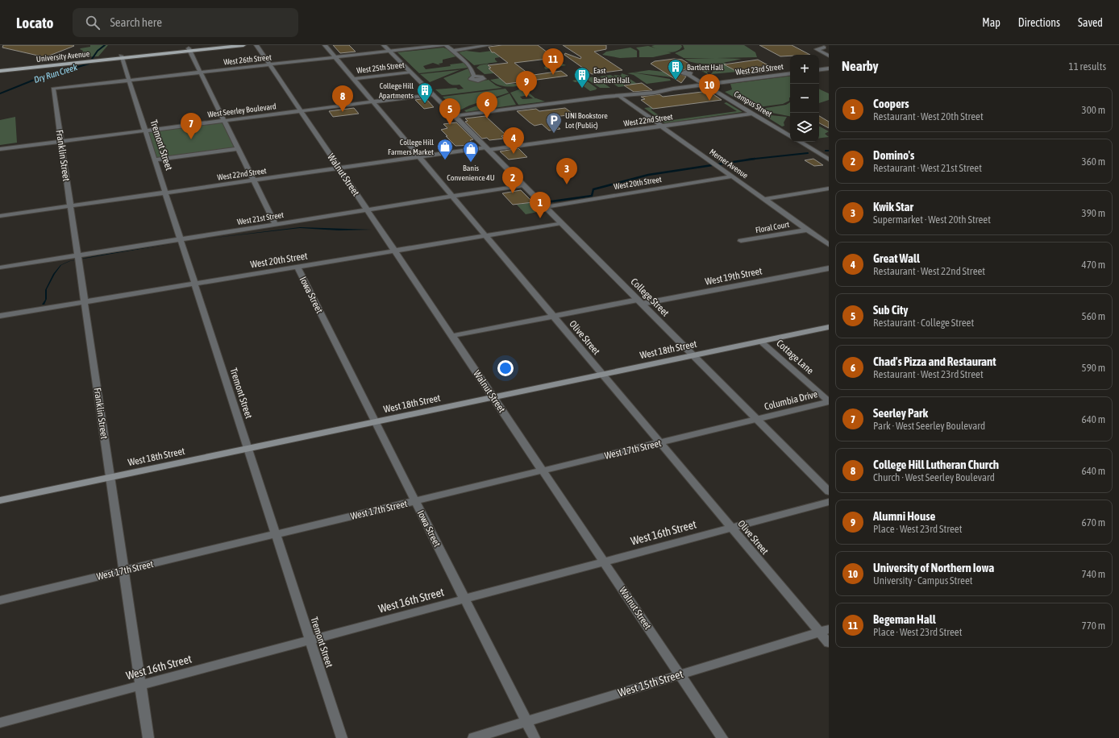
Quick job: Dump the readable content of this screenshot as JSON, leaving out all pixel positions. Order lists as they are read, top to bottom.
{
  "streets": {
    "main road": ["University Avenue", "West 18th Street"],
    "street": [
      "West 26th Street",
      "West 25th Street",
      "West 23rd Street",
      "Campus Street",
      "West Seerley Boulevard",
      "West 22nd Street",
      "Tremont Street",
      "Franklin Street",
      "Merner Avenue",
      "Walnut Street",
      "West 20th Street",
      "West 21st Street",
      "Floral Court",
      "West 19th Street",
      "Iowa Street",
      "College Street",
      "Olive Street",
      "Cottage Lane",
      "Columbia Drive",
      "West 17th Street",
      "West 16th Street",
      "West 15th Street"
    ]
  },
  "crossings": [
    ["University Avenue", "Tremont Street"],
    ["West 26th Street", "Tremont Street"],
    ["West 26th Street", "Franklin Street"],
    ["West 26th Street", "Walnut Street"],
    ["West 26th Street", "College Street"],
    ["West 26th Street", "Olive Street"],
    ["West 25th Street", "College Street"],
    ["West 25th Street", "Olive Street"],
    ["West 23rd Street", "Campus Street"],
    ["West 23rd Street", "Merner Avenue"],
    ["West 23rd Street", "College Street"],
    ["Campus Street", "West 22nd Street"],
    ["West Seerley Boulevard", "Tremont Street"],
    ["West Seerley Boulevard", "Franklin Street"],
    ["West Seerley Boulevard", "Walnut Street"],
    ["West Seerley Boulevard", "College Street"],
    ["West Seerley Boulevard", "Olive Street"],
    ["West 22nd Street", "Tremont Street"],
    ["West 22nd Street", "Franklin Street"],
    ["West 22nd Street", "Merner Avenue"],
    ["West 22nd Street", "Walnut Street"],
    ["West 22nd Street", "College Street"],
    ["West 22nd Street", "Olive Street"],
    ["Tremont Street", "West 20th Street"],
    ["Tremont Street", "West 21st Street"],
    ["Tremont Street", "West 18th Street"],
    ["Tremont Street", "West 17th Street"],
    ["Tremont Street", "West 16th Street"],
    ["Franklin Street", "West 20th Street"],
    ["Franklin Street", "West 21st Street"],
    ["Franklin Street", "West 18th Street"],
    ["Franklin Street", "West 17th Street"],
    ["Franklin Street", "West 16th Street"],
    ["Merner Avenue", "West 20th Street"],
    ["Merner Avenue", "Floral Court"],
    ["Walnut Street", "West 20th Street"],
    ["Walnut Street", "West 21st Street"],
    ["Walnut Street", "West 19th Street"],
    ["Walnut Street", "West 18th Street"],
    ["Walnut Street", "West 17th Street"],
    ["Walnut Street", "West 16th Street"],
    ["Walnut Street", "West 15th Street"],
    ["West 20th Street", "Iowa Street"],
    ["West 20th Street", "College Street"],
    ["West 20th Street", "Olive Street"],
    ["West 21st Street", "College Street"],
    ["West 21st Street", "Olive Street"],
    ["West 19th Street", "College Street"],
    ["West 19th Street", "Olive Street"],
    ["Iowa Street", "West 18th Street"],
    ["Iowa Street", "West 17th Street"],
    ["Iowa Street", "West 16th Street"],
    ["Iowa Street", "West 15th Street"],
    ["College Street", "West 18th Street"],
    ["College Street", "Columbia Drive"],
    ["College Street", "West 17th Street"],
    ["Olive Street", "West 18th Street"],
    ["Olive Street", "West 17th Street"],
    ["Olive Street", "West 16th Street"],
    ["Olive Street", "West 15th Street"],
    ["West 18th Street", "Cottage Lane"],
    ["Cottage Lane", "Columbia Drive"],
    ["Columbia Drive", "West 17th Street"]
  ],
  "water": ["Dry Run Creek"],
  "places": {
    "building": ["Bartlett Hall", "East Bartlett Hall", "College Hill Apartments"],
    "parking": ["UNI Bookstore Lot (Public)"],
    "shop": ["College Hill Farmers Market", "Banis Convenience 4U"]
  },
  "page": {
    "header": "Locato",
    "search": "Search here",
    "nav": ["Map", "Directions", "Saved"],
    "heading": ["Nearby", "11 results"],
    "pins": [
      "11",
      "9",
      "10",
      "8",
      "6",
      "5",
      "7",
      "4",
      "3",
      "2",
      "1"
    ],
    "map_buttons": ["+", "−"],
    "list": [
      {
        "mark": "1",
        "name": "Coopers",
        "note": "Restaurant · West 20th Street",
        "value": "300 m"
      },
      {
        "mark": "2",
        "name": "Domino's",
        "note": "Restaurant · West 21st Street",
        "value": "360 m"
      },
      {
        "mark": "3",
        "name": "Kwik Star",
        "note": "Supermarket · West 20th Street",
        "value": "390 m"
      },
      {
        "mark": "4",
        "name": "Great Wall",
        "note": "Restaurant · West 22nd Street",
        "value": "470 m"
      },
      {
        "mark": "5",
        "name": "Sub City",
        "note": "Restaurant · College Street",
        "value": "560 m"
      },
      {
        "mark": "6",
        "name": "Chad's Pizza and Restaurant",
        "note": "Restaurant · West 23rd Street",
        "value": "590 m"
      },
      {
        "mark": "7",
        "name": "Seerley Park",
        "note": "Park · West Seerley Boulevard",
        "value": "640 m"
      },
      {
        "mark": "8",
        "name": "College Hill Lutheran Church",
        "note": "Church · West Seerley Boulevard",
        "value": "640 m"
      },
      {
        "mark": "9",
        "name": "Alumni House",
        "note": "Place · West 23rd Street",
        "value": "670 m"
      },
      {
        "mark": "10",
        "name": "University of Northern Iowa",
        "note": "University · Campus Street",
        "value": "740 m"
      },
      {
        "mark": "11",
        "name": "Begeman Hall",
        "note": "Place · West 23rd Street",
        "value": "770 m"
      }
    ]
  }
}
